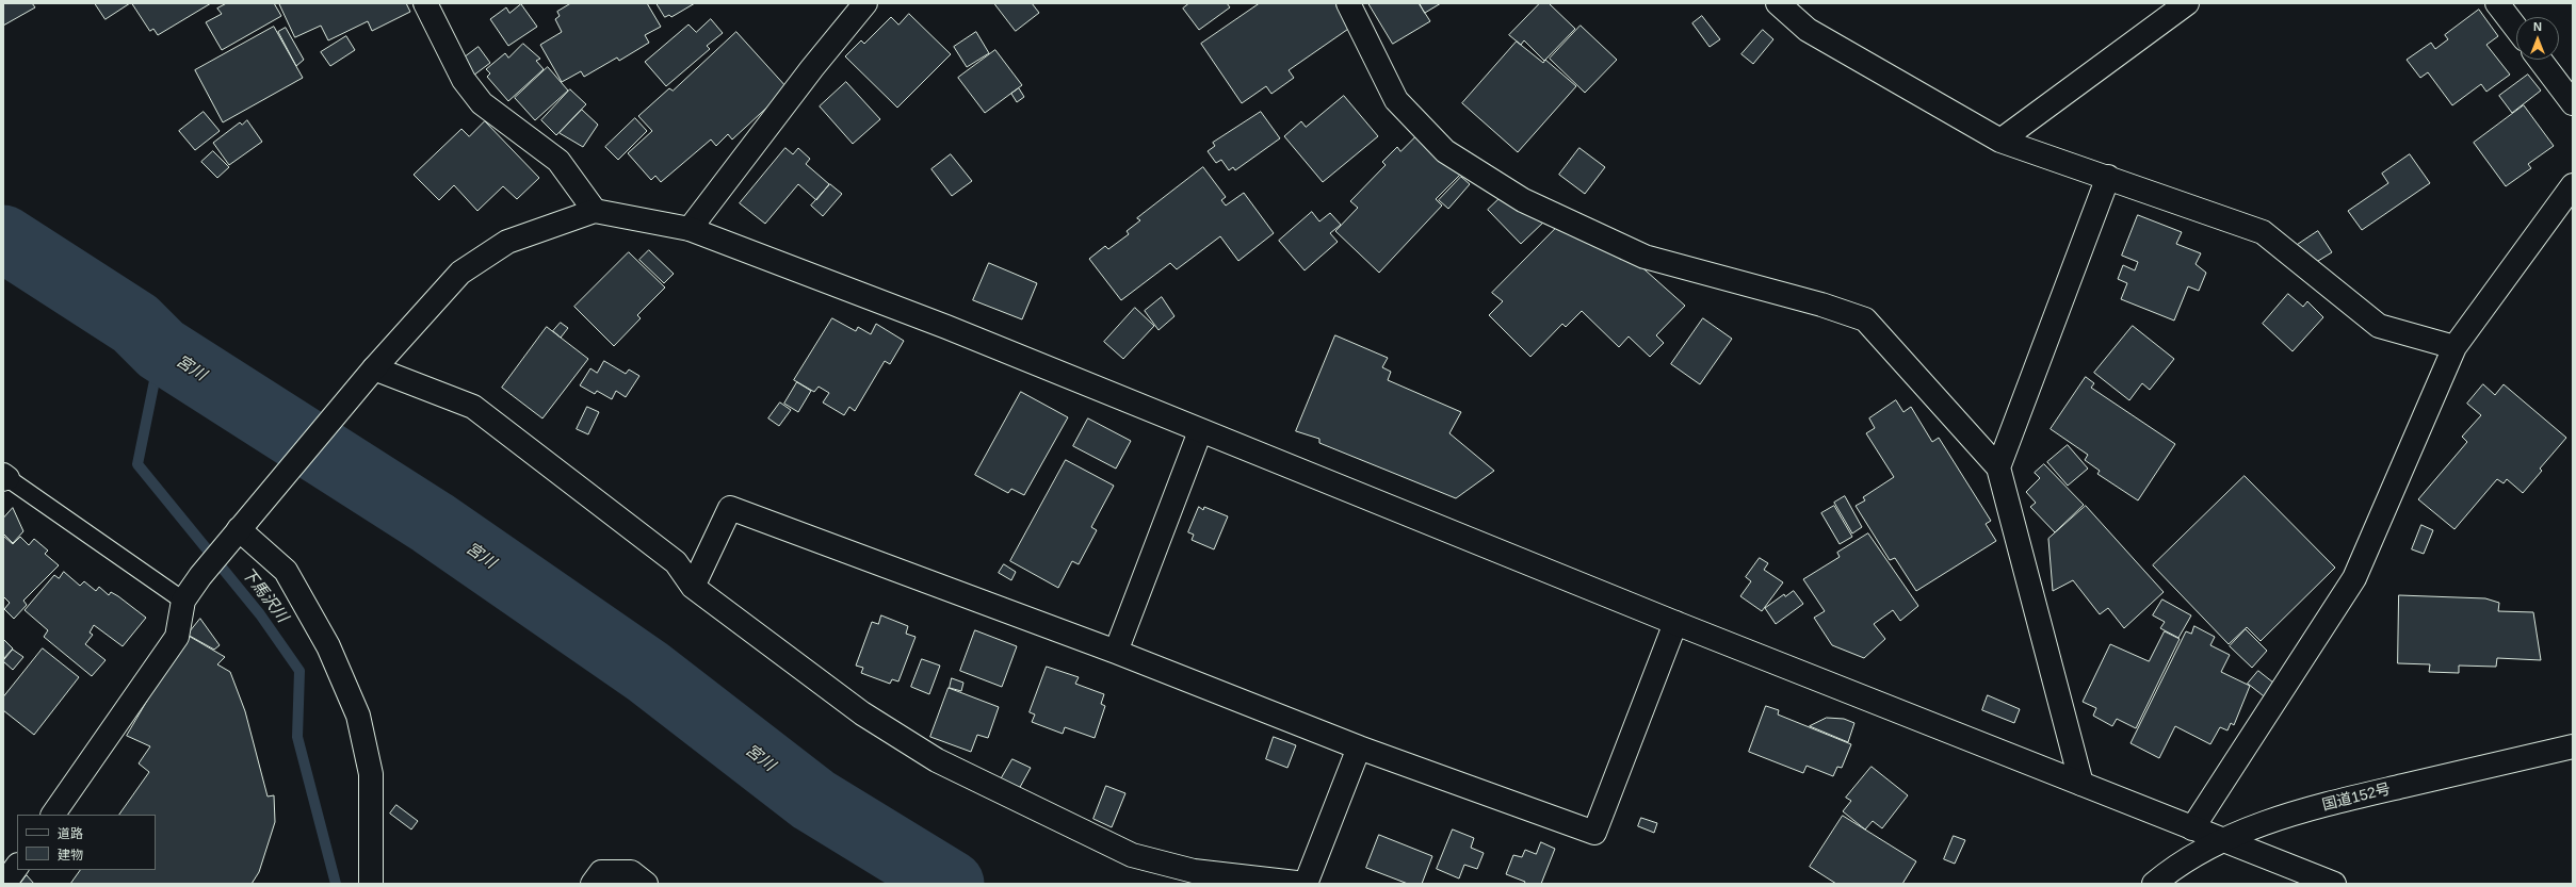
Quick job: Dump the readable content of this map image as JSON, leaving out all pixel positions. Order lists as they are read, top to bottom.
{
  "streets": {
    "main road": ["国道152号"]
  },
  "water": ["宮川", "下馬沢川"],
  "legend": ["道路", "建物"],
  "north": "top"
}
